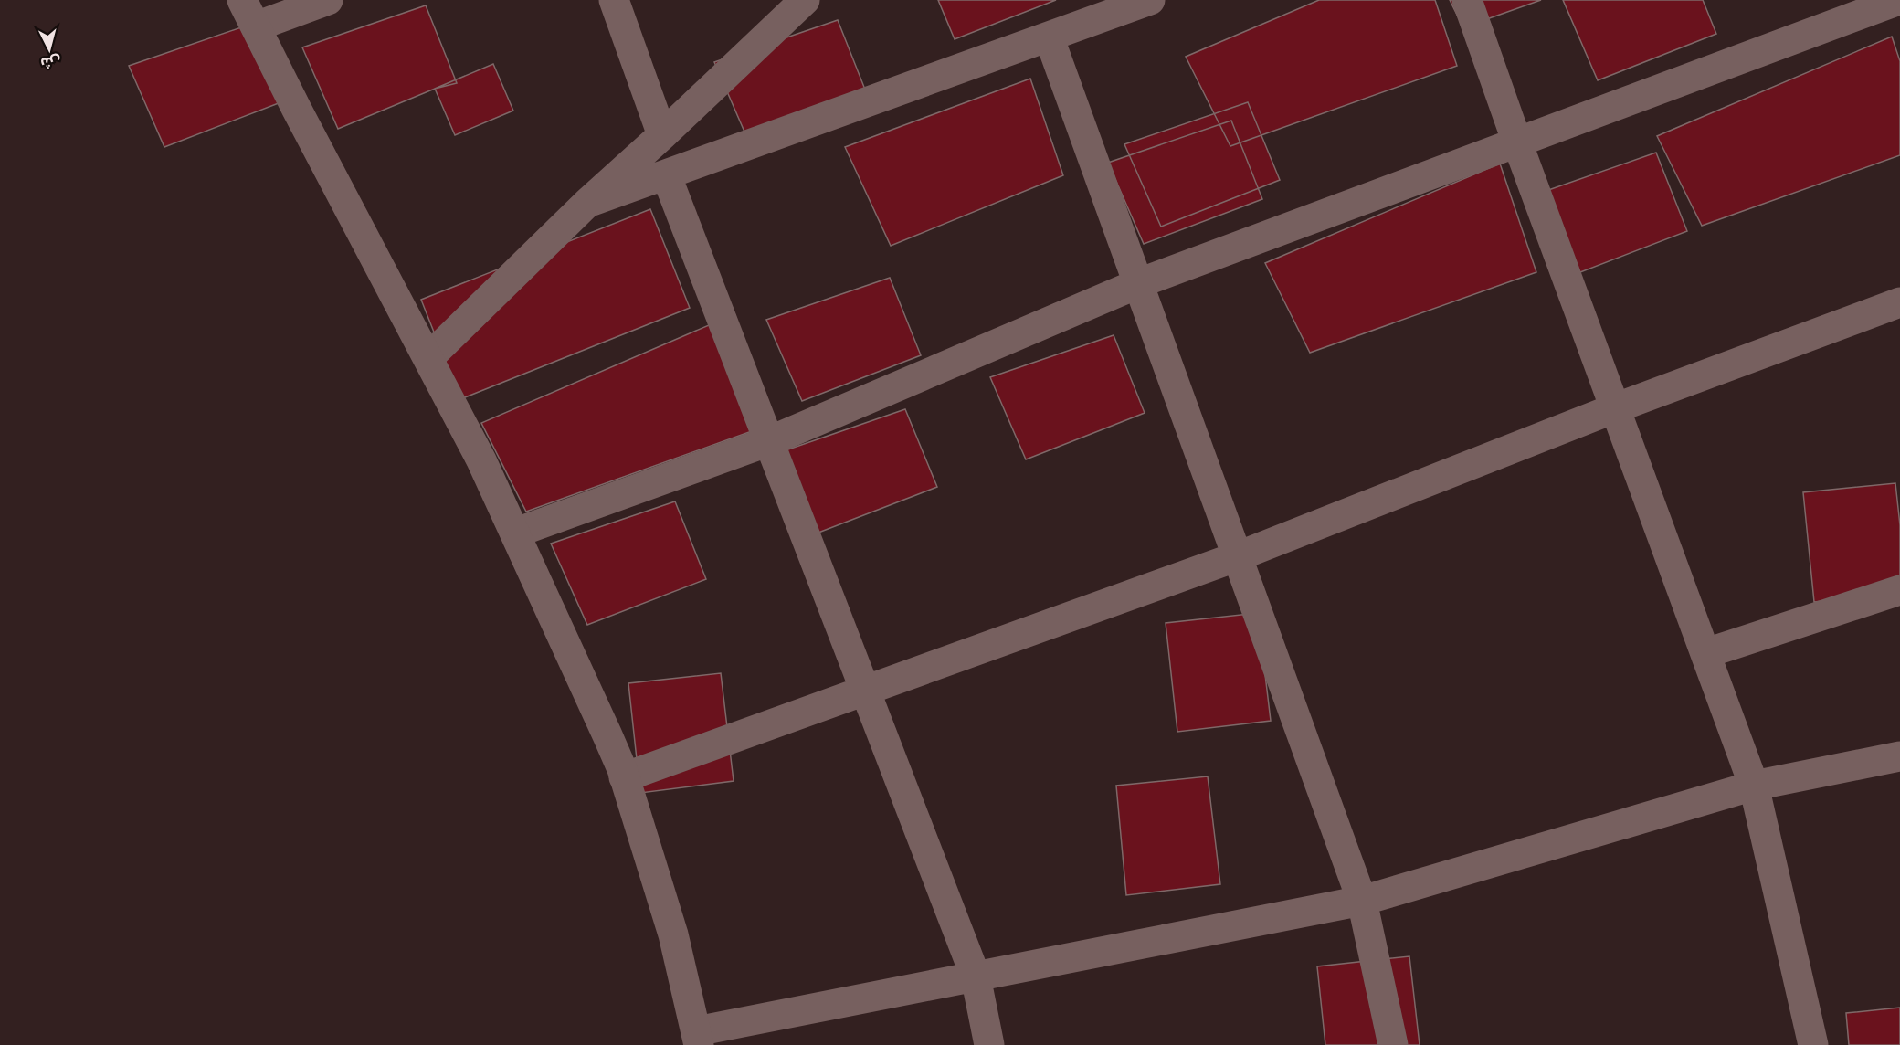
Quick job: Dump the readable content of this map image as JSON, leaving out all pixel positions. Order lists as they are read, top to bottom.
{
  "north": "bottom"
}
